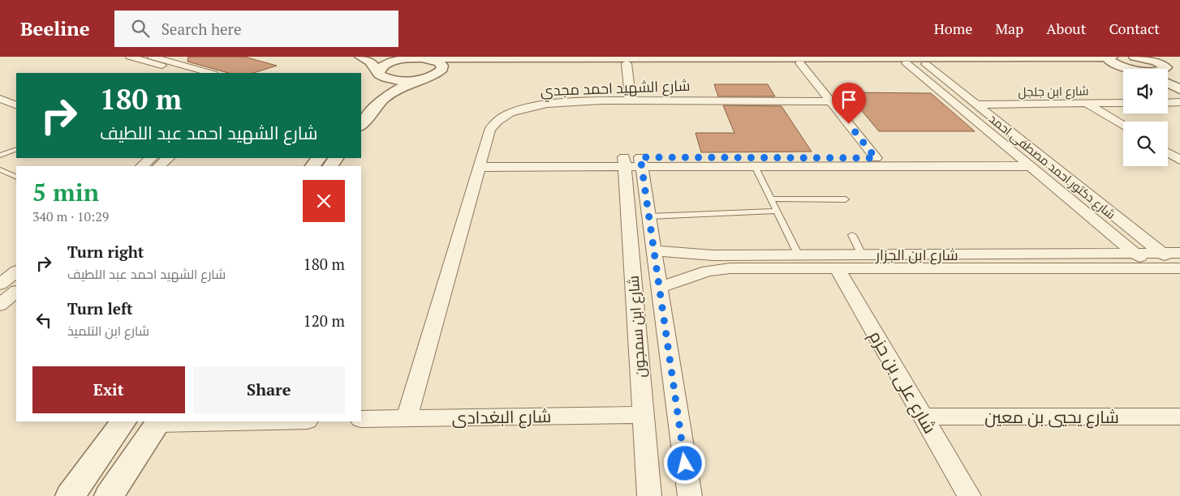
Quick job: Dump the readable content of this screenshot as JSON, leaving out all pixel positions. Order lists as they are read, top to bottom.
{
  "streets": {
    "street": [
      "شارع الشهيد احمد مجدي",
      "شارع ابن جلجل",
      "شارع دكتور احمد مصطفى احمد",
      "شارع ابن الجزار",
      "شارع ابن سمجون",
      "شارع على بن حزم",
      "شارع البغدادى",
      "شارع يحيي بن معين"
    ]
  },
  "crossings": [
    ["شارع الشهيد احمد مجدي", "شارع البغدادى"],
    ["شارع ابن جلجل", "شارع دكتور احمد مصطفى احمد"],
    ["شارع دكتور احمد مصطفى احمد", "شارع ابن الجزار"],
    ["شارع ابن الجزار", "شارع ابن سمجون"],
    ["شارع ابن الجزار", "شارع على بن حزم"],
    ["شارع ابن سمجون", "شارع البغدادى"],
    ["شارع على بن حزم", "شارع يحيي بن معين"]
  ],
  "page": {
    "header": "Beeline",
    "search": "Search here",
    "nav": [
      "Home",
      "Map",
      "About",
      "Contact"
    ],
    "turn": ["180 m", "شارع الشهيد احمد عبد اللطيف"],
    "heading": ["5 min", "340 m · 10:29"],
    "list": [
      {
        "name": "Turn right",
        "note": "شارع الشهيد احمد عبد اللطيف",
        "value": "180 m"
      },
      {
        "name": "Turn left",
        "note": "شارع ابن التلميذ",
        "value": "120 m"
      }
    ],
    "buttons": ["Exit", "Share"]
  }
}
